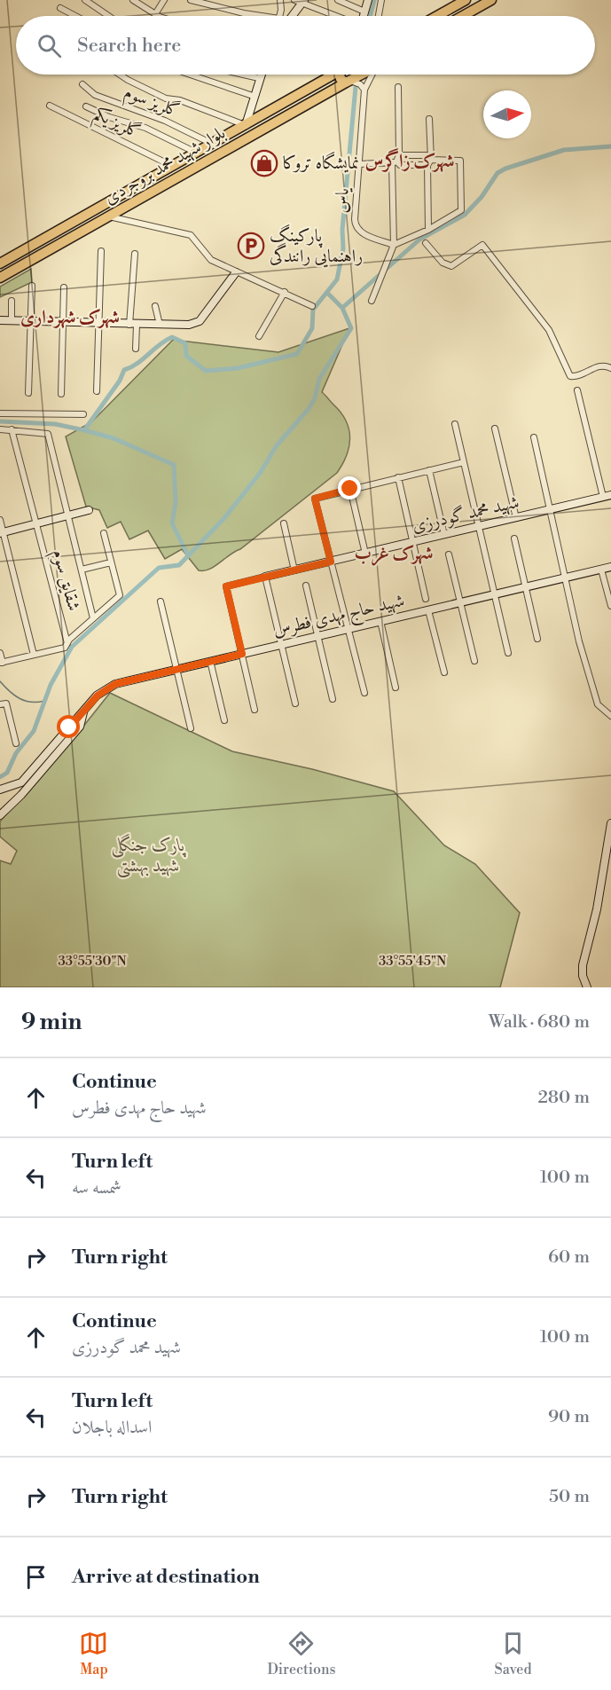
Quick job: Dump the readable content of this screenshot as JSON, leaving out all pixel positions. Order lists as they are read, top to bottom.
{
  "streets": {
    "highway": ["بلوار شهید محمد بروجردی"],
    "street": [
      "گلریز سوم",
      "گلریز یکم",
      "یاس",
      "شهید محمد گودرزی",
      "شقایق سوم",
      "شهید حاج مهدی فطرس"
    ]
  },
  "crossings": [
    ["گلریز سوم", "بلوار شهید محمد بروجردی"],
    ["گلریز یکم", "بلوار شهید محمد بروجردی"]
  ],
  "districts": ["شهرک زاگرس", "شهرک شهرداری", "شهرک غرب"],
  "parks": ["پارک جنگلی شهید بهشتی"],
  "places": {
    "shop": ["نمایشگاه تروکا"],
    "parking": ["پارکینگ راهنمایی رانندگی"]
  },
  "north": "right",
  "page": {
    "search": "Search here",
    "heading": ["9 min", "Walk · 680 m"],
    "list": [
      ["Continue", "شهید حاج مهدی فطرس", "280 m"],
      ["Turn left", "شمسه سه", "100 m"],
      ["Turn right", "60 m"],
      ["Continue", "شهید محمد گودرزی", "100 m"],
      ["Turn left", "اسداله باجلان", "90 m"],
      ["Turn right", "50 m"],
      "Arrive at destination"
    ],
    "nav": ["Map", "Directions", "Saved"]
  },
  "coordinates": ["33°55'30\"N", "33°55'45\"N"]
}
